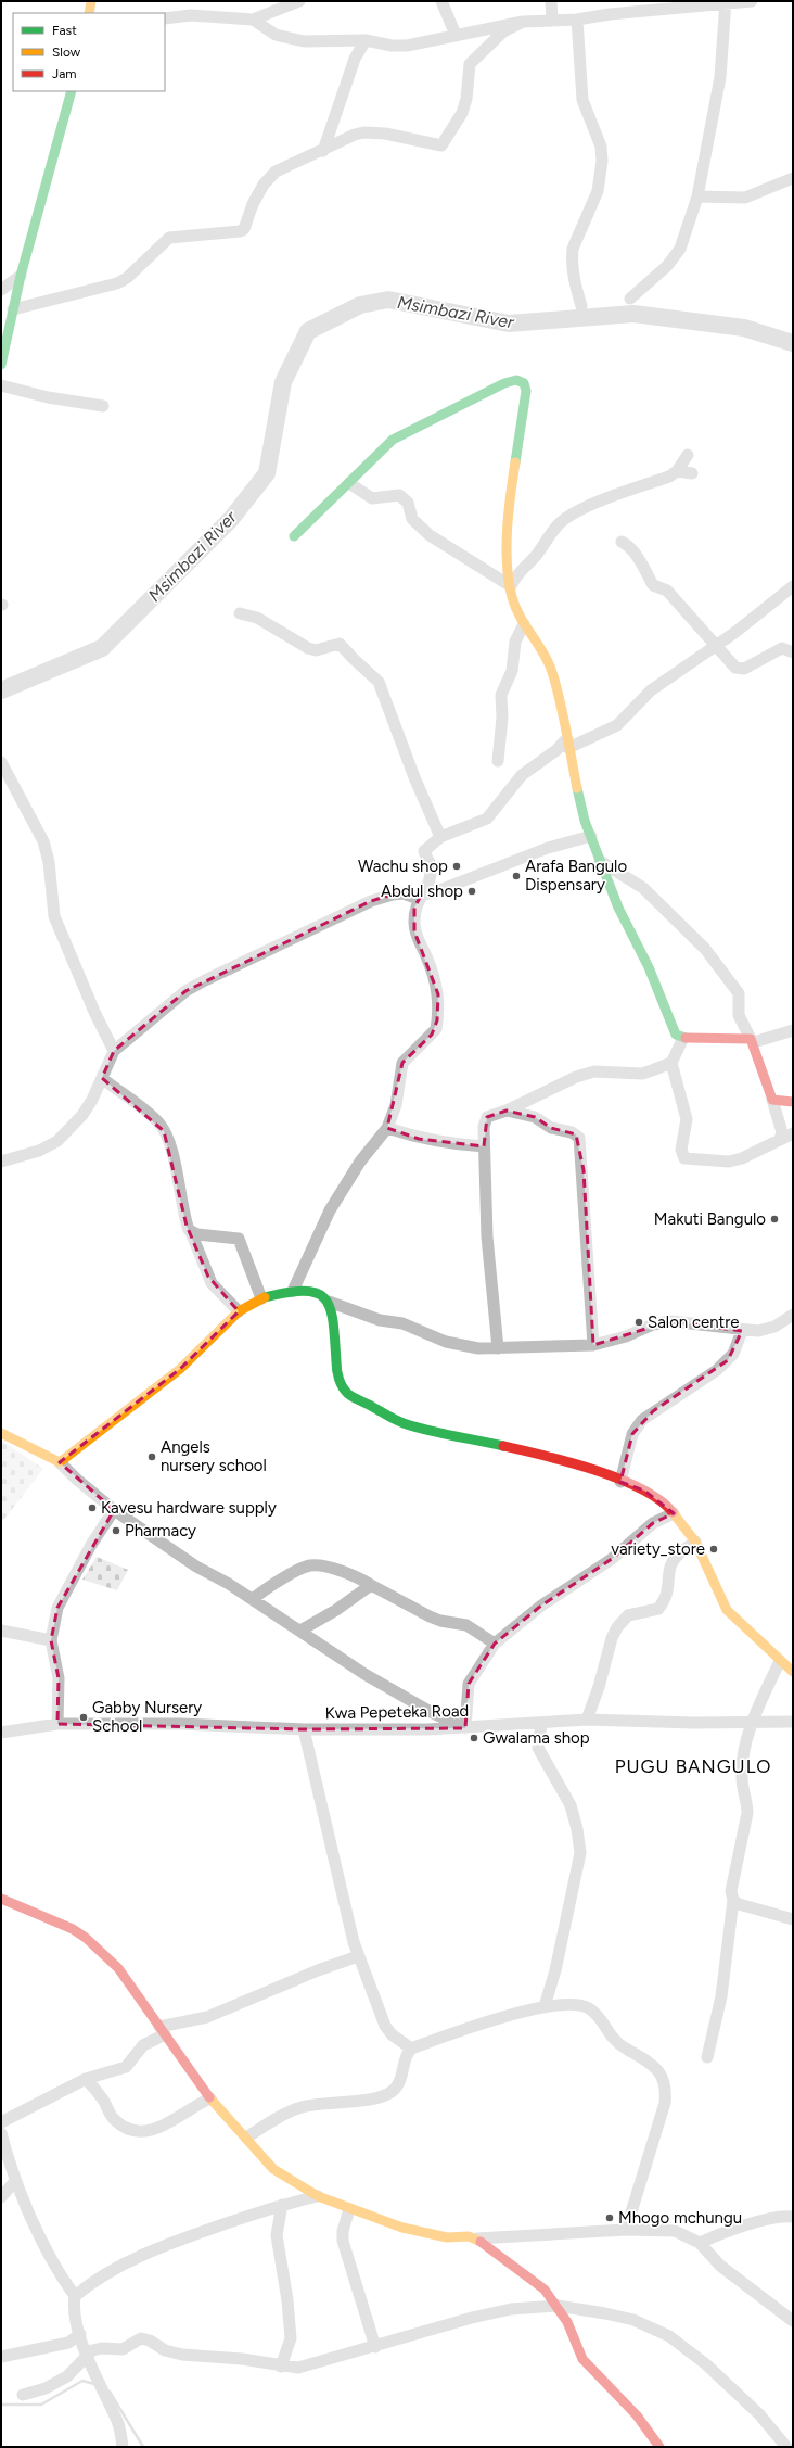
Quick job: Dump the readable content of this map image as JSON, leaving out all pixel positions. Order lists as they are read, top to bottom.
{
  "streets": {
    "street": ["Kwa Pepeteka Road"]
  },
  "districts": ["PUGU BANGULO"],
  "water": ["Msimbazi River"],
  "places": [
    "Wachu shop",
    "Arafa Bangulo Dispensary",
    "Abdul shop",
    "Makuti Bangulo",
    "Salon centre",
    "Angels nursery school",
    "Kavesu hardware supply",
    "Pharmacy",
    "variety_store",
    "Gabby Nursery School",
    "Gwalama shop",
    "Mhogo mchungu"
  ],
  "legend": ["Fast", "Slow", "Jam"]
}
